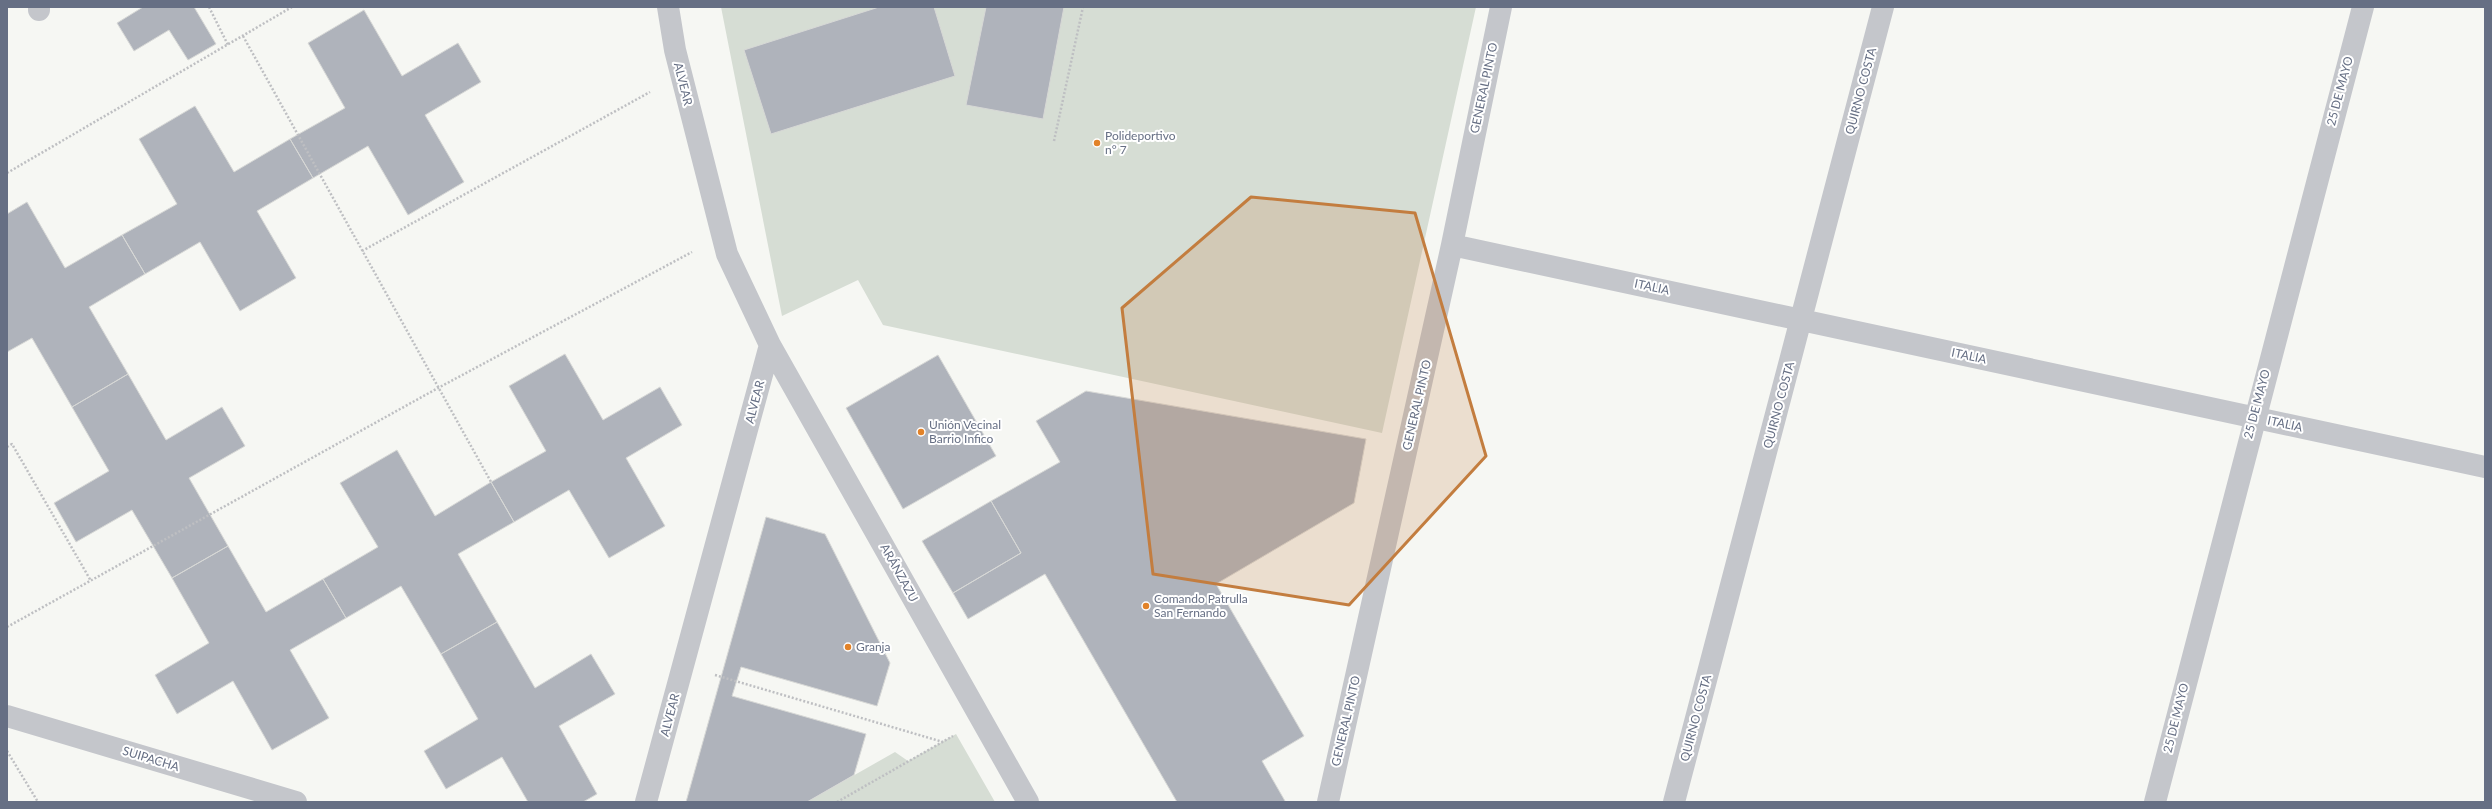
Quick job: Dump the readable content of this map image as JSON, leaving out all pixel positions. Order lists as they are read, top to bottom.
{
  "streets": {
    "street": [
      "ALVEAR",
      "GENERAL PINTO",
      "QUIRNO COSTA",
      "25 DE MAYO",
      "ITALIA",
      "ARÁNZAZU",
      "SUIPACHA"
    ]
  },
  "crossings": [
    ["ALVEAR", "ARÁNZAZU"],
    ["GENERAL PINTO", "ITALIA"],
    ["QUIRNO COSTA", "ITALIA"],
    ["25 DE MAYO", "ITALIA"]
  ],
  "places": [
    "Polideportivo n° 7",
    "Unión Vecinal Barrio Infico",
    "Comando Patrulla San Fernando",
    "Granja"
  ]
}
